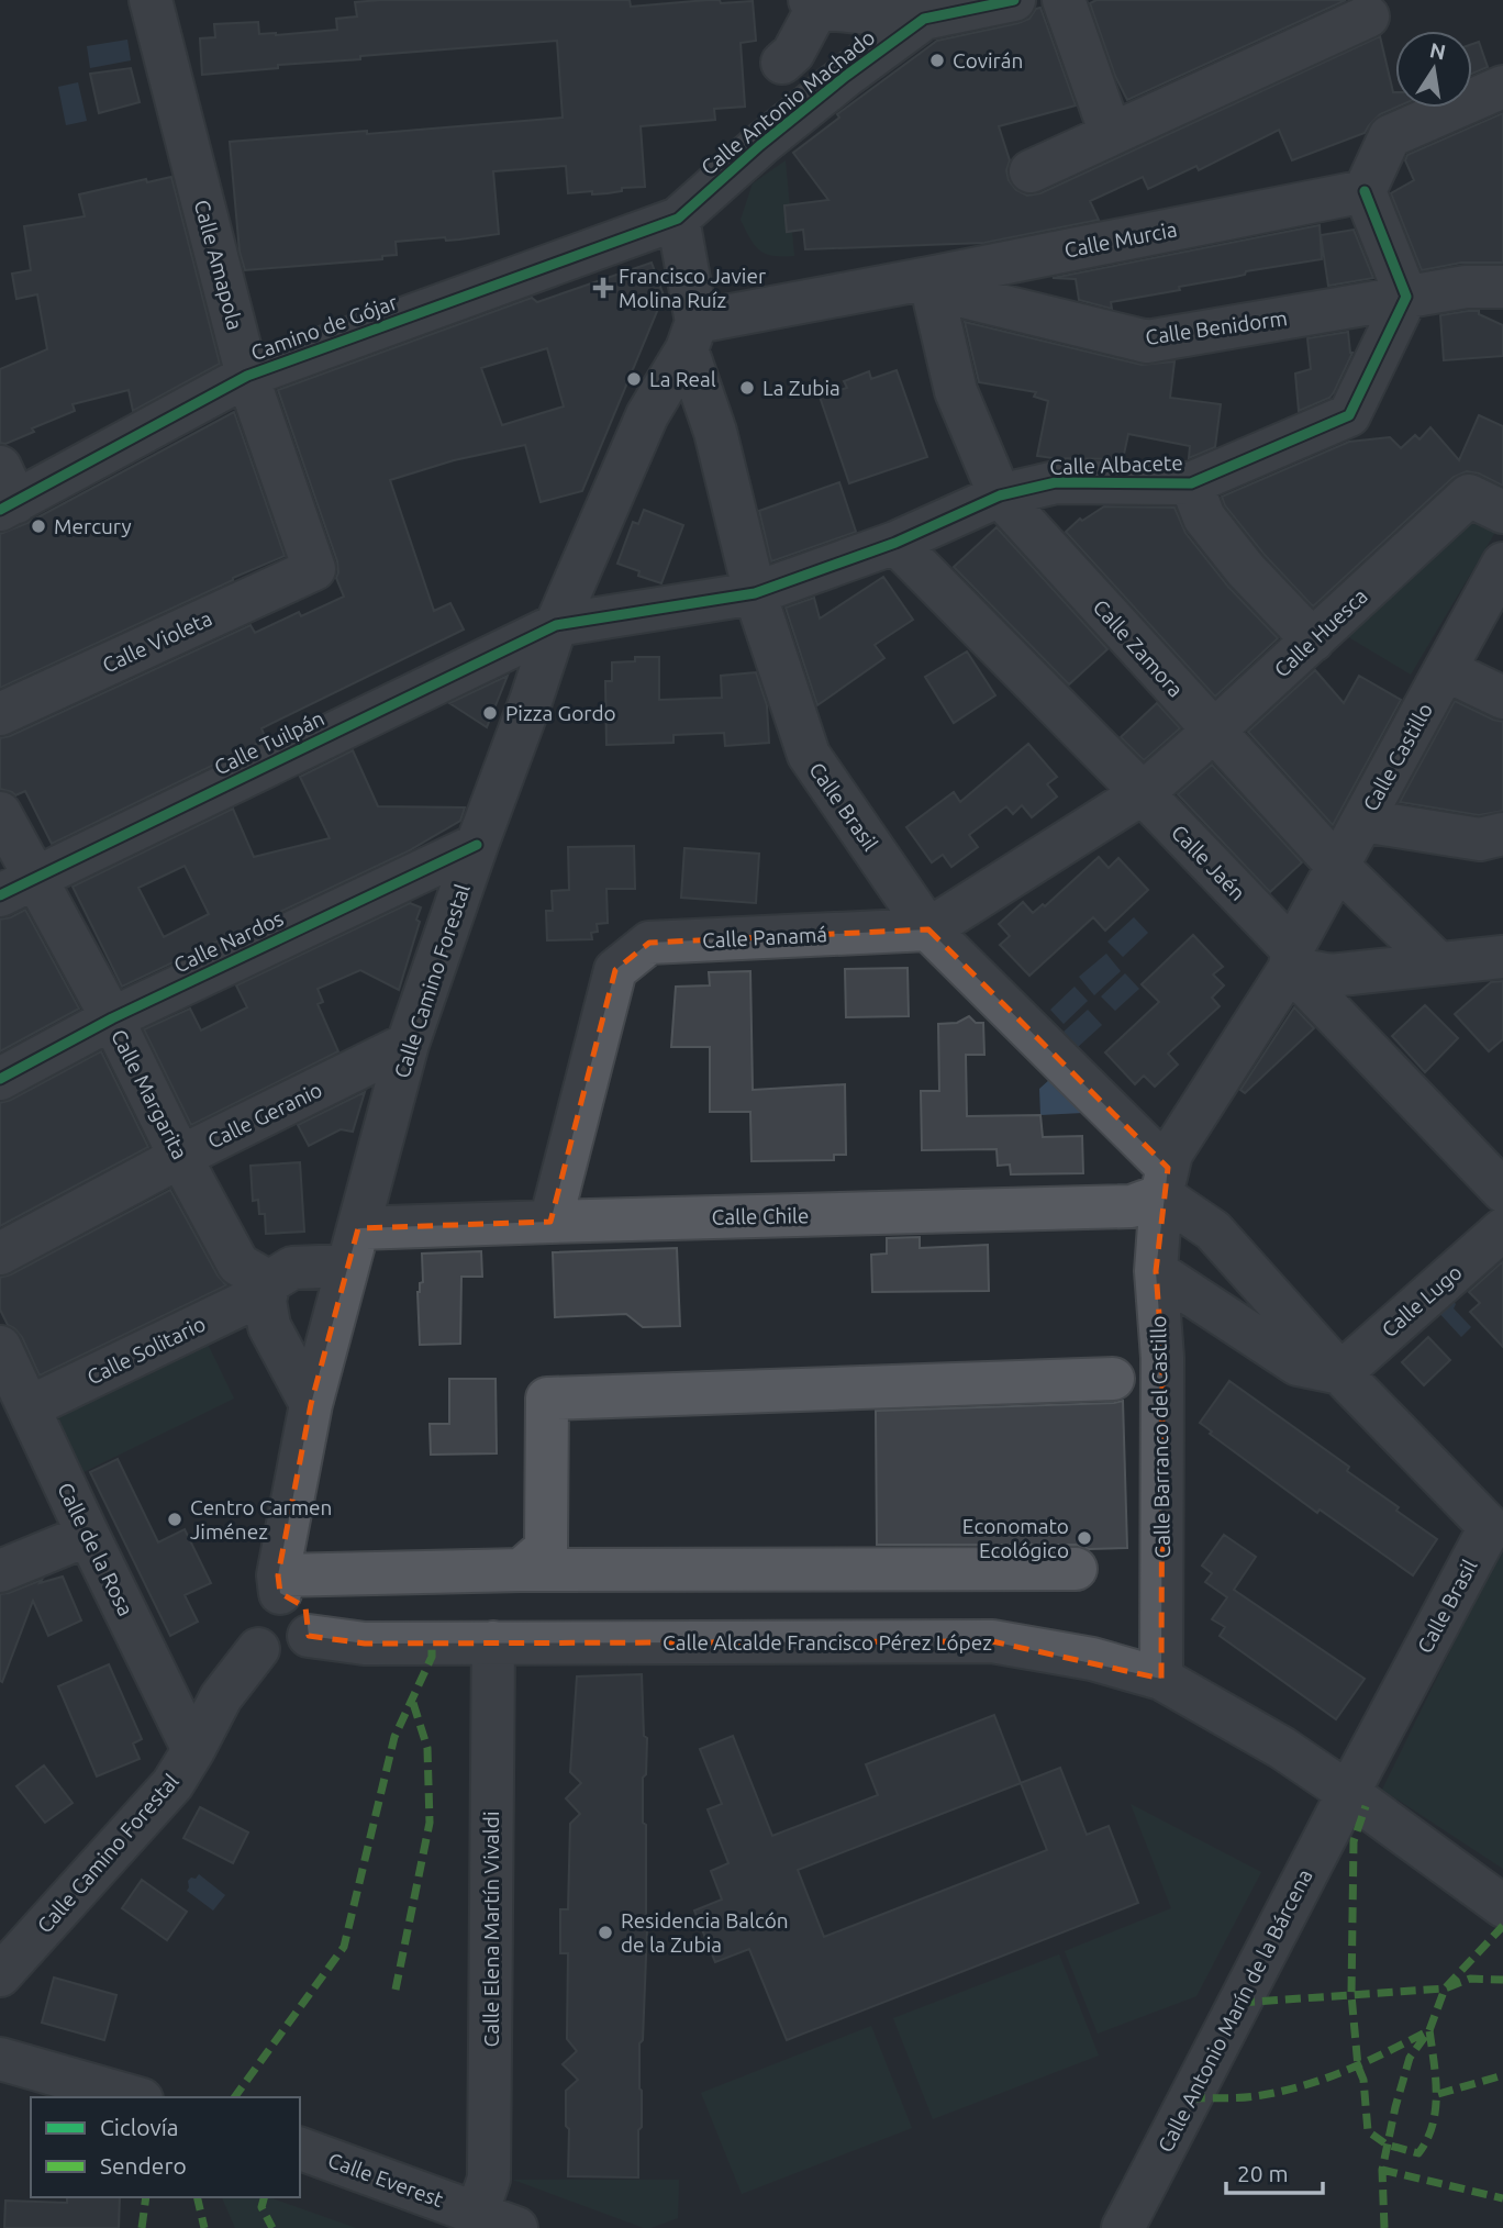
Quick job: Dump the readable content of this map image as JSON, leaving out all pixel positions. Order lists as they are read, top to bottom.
{
  "streets": {
    "street": [
      "Calle Antonio Machado",
      "Calle Murcia",
      "Calle Amapola",
      "Camino de Gójar",
      "Calle Benidorm",
      "Calle Albacete",
      "Calle Huesca",
      "Calle Violeta",
      "Calle Zamora",
      "Calle Tuilpán",
      "Calle Castillo",
      "Calle Brasil",
      "Calle Jaén",
      "Calle Panamá",
      "Calle Nardos",
      "Calle Camino Forestal",
      "Calle Margarita",
      "Calle Geranio",
      "Calle Chile",
      "Calle Lugo",
      "Calle Solitario",
      "Calle Barranco del Castillo",
      "Calle de la Rosa",
      "Calle Alcalde Francisco Pérez López",
      "Calle Elena Martín Vivaldi",
      "Calle Antonio Marín de la Bárcena",
      "Calle Everest"
    ]
  },
  "crossings": [
    ["Calle Antonio Machado", "Camino de Gójar"],
    ["Calle Murcia", "Calle Benidorm"],
    ["Calle Murcia", "Calle Zamora"],
    ["Calle Murcia", "Calle Brasil"],
    ["Calle Murcia", "Calle Camino Forestal"],
    ["Calle Amapola", "Camino de Gójar"],
    ["Calle Amapola", "Calle Violeta"],
    ["Calle Benidorm", "Calle Albacete"],
    ["Calle Benidorm", "Calle Zamora"],
    ["Calle Albacete", "Calle Zamora"],
    ["Calle Albacete", "Calle Tuilpán"],
    ["Calle Albacete", "Calle Brasil"],
    ["Calle Albacete", "Calle Jaén"],
    ["Calle Albacete", "Calle Camino Forestal"],
    ["Calle Huesca", "Calle Zamora"],
    ["Calle Huesca", "Calle Jaén"],
    ["Calle Huesca", "Calle Panamá"],
    ["Calle Zamora", "Calle Castillo"],
    ["Calle Tuilpán", "Calle Camino Forestal"],
    ["Calle Tuilpán", "Calle Margarita"],
    ["Calle Castillo", "Calle Brasil"],
    ["Calle Castillo", "Calle Jaén"],
    ["Calle Castillo", "Calle Chile"],
    ["Calle Castillo", "Calle Barranco del Castillo"],
    ["Calle Brasil", "Calle Panamá"],
    ["Calle Brasil", "Calle Camino Forestal"],
    ["Calle Brasil", "Calle Chile"],
    ["Calle Brasil", "Calle Lugo"],
    ["Calle Brasil", "Calle Barranco del Castillo"],
    ["Calle Brasil", "Calle Alcalde Francisco Pérez López"],
    ["Calle Brasil", "Calle Antonio Marín de la Bárcena"],
    ["Calle Jaén", "Calle Panamá"],
    ["Calle Panamá", "Calle Chile"],
    ["Calle Nardos", "Calle Camino Forestal"],
    ["Calle Nardos", "Calle Margarita"],
    ["Calle Camino Forestal", "Calle Geranio"],
    ["Calle Camino Forestal", "Calle Chile"],
    ["Calle Camino Forestal", "Calle de la Rosa"],
    ["Calle Camino Forestal", "Calle Alcalde Francisco Pérez López"],
    ["Calle Margarita", "Calle Geranio"],
    ["Calle Margarita", "Calle Solitario"],
    ["Calle Chile", "Calle Barranco del Castillo"],
    ["Calle Solitario", "Calle de la Rosa"],
    ["Calle Barranco del Castillo", "Calle Alcalde Francisco Pérez López"],
    ["Calle Alcalde Francisco Pérez López", "Calle Elena Martín Vivaldi"],
    ["Calle Alcalde Francisco Pérez López", "Calle Antonio Marín de la Bárcena"],
    ["Calle Elena Martín Vivaldi", "Calle Everest"]
  ],
  "places": {
    "other": [
      "Covirán",
      "La Real",
      "La Zubia",
      "Mercury",
      "Pizza Gordo",
      "Centro Carmen Jiménez",
      "Economato Ecológico",
      "Residencia Balcón de la Zubia"
    ],
    "health": ["Francisco Javier Molina Ruíz"]
  },
  "legend": ["Ciclovía", "Sendero"],
  "scale_bar": "20 m",
  "north": "top"
}
